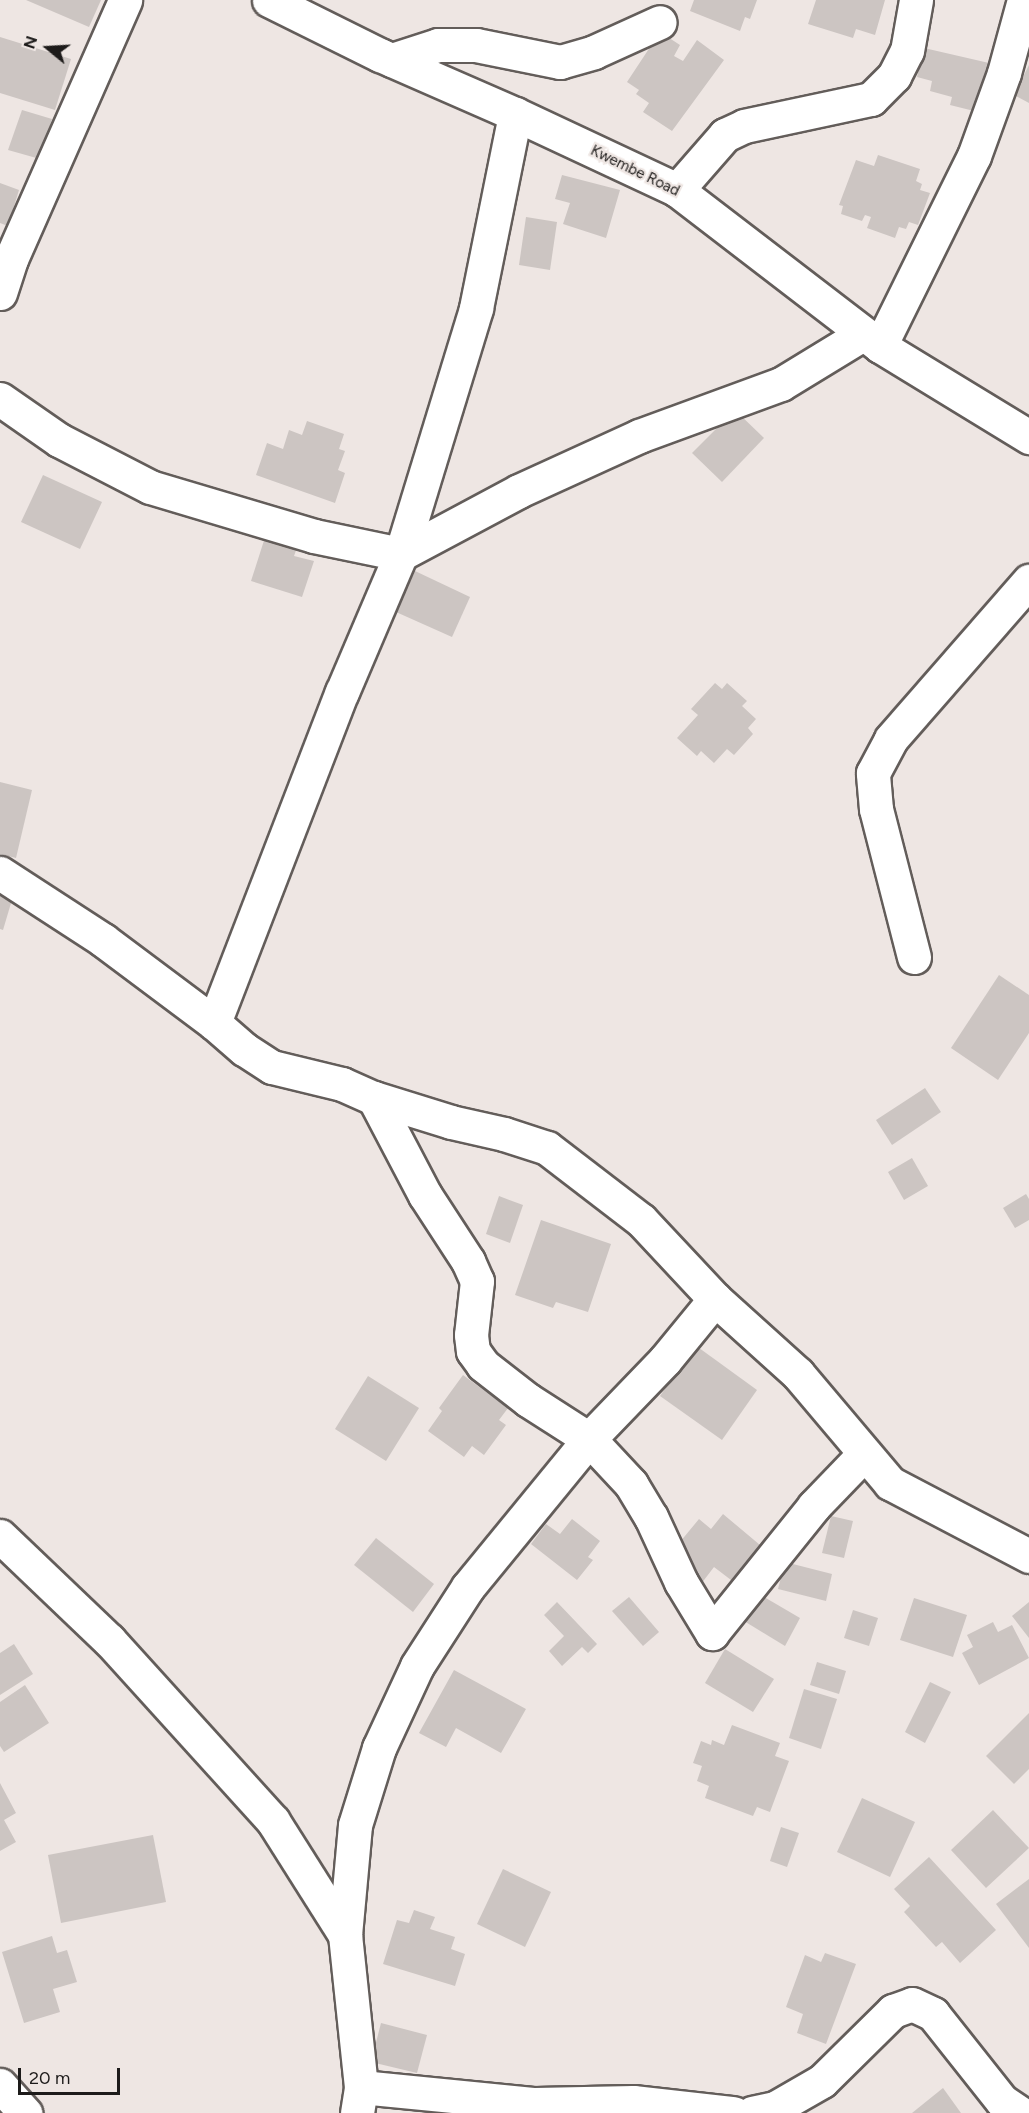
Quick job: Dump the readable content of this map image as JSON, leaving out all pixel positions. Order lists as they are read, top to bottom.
{
  "streets": {
    "street": ["Kwembe Road"]
  },
  "scale_bar": "20 m",
  "north": "left"
}
